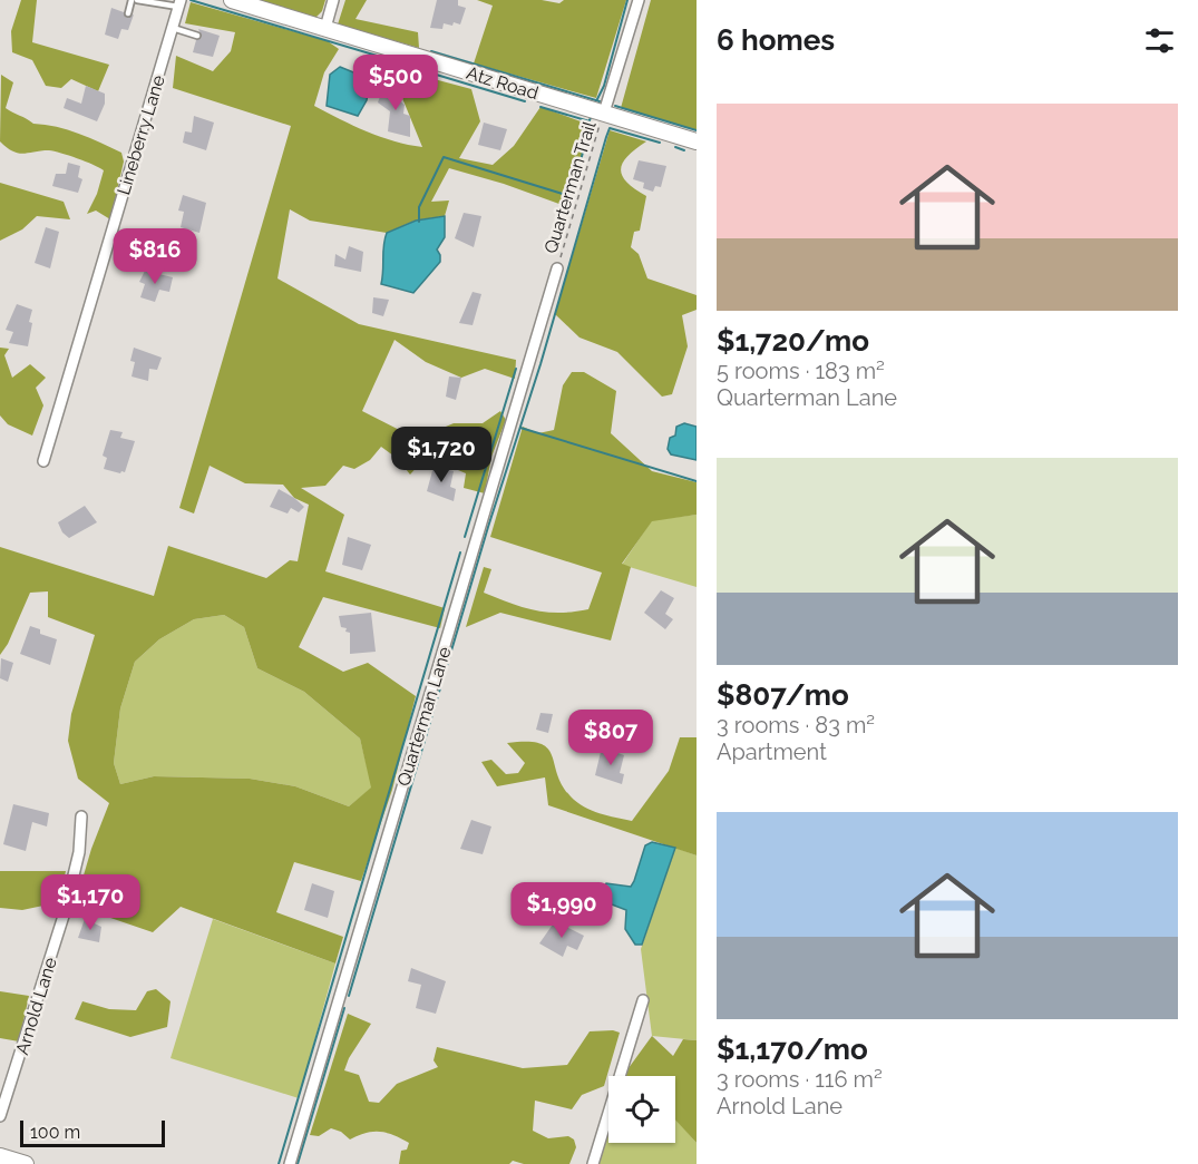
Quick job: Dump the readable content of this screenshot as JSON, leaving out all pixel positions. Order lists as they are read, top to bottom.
{
  "streets": {
    "street": [
      "Atz Road",
      "Lineberry Lane",
      "Quarterman Lane",
      "Arnold Lane"
    ],
    "path": ["Quarterman Trail"]
  },
  "crossings": [
    ["Atz Road", "Quarterman Trail"],
    ["Quarterman Trail", "Quarterman Lane"]
  ],
  "scale_bar": "100 m",
  "page": {
    "heading": "6 homes",
    "price": [
      "$500",
      "$816",
      "$1,720",
      "$807",
      "$1,170",
      "$1,990"
    ],
    "list": [
      {
        "name": "$1,720/mo",
        "note": "5 rooms · 183 m² · Quarterman Lane"
      },
      {
        "name": "$807/mo",
        "note": "3 rooms · 83 m² · Apartment"
      },
      {
        "name": "$1,170/mo",
        "note": "3 rooms · 116 m² · Arnold Lane"
      }
    ],
    "scale": "100 m"
  }
}
